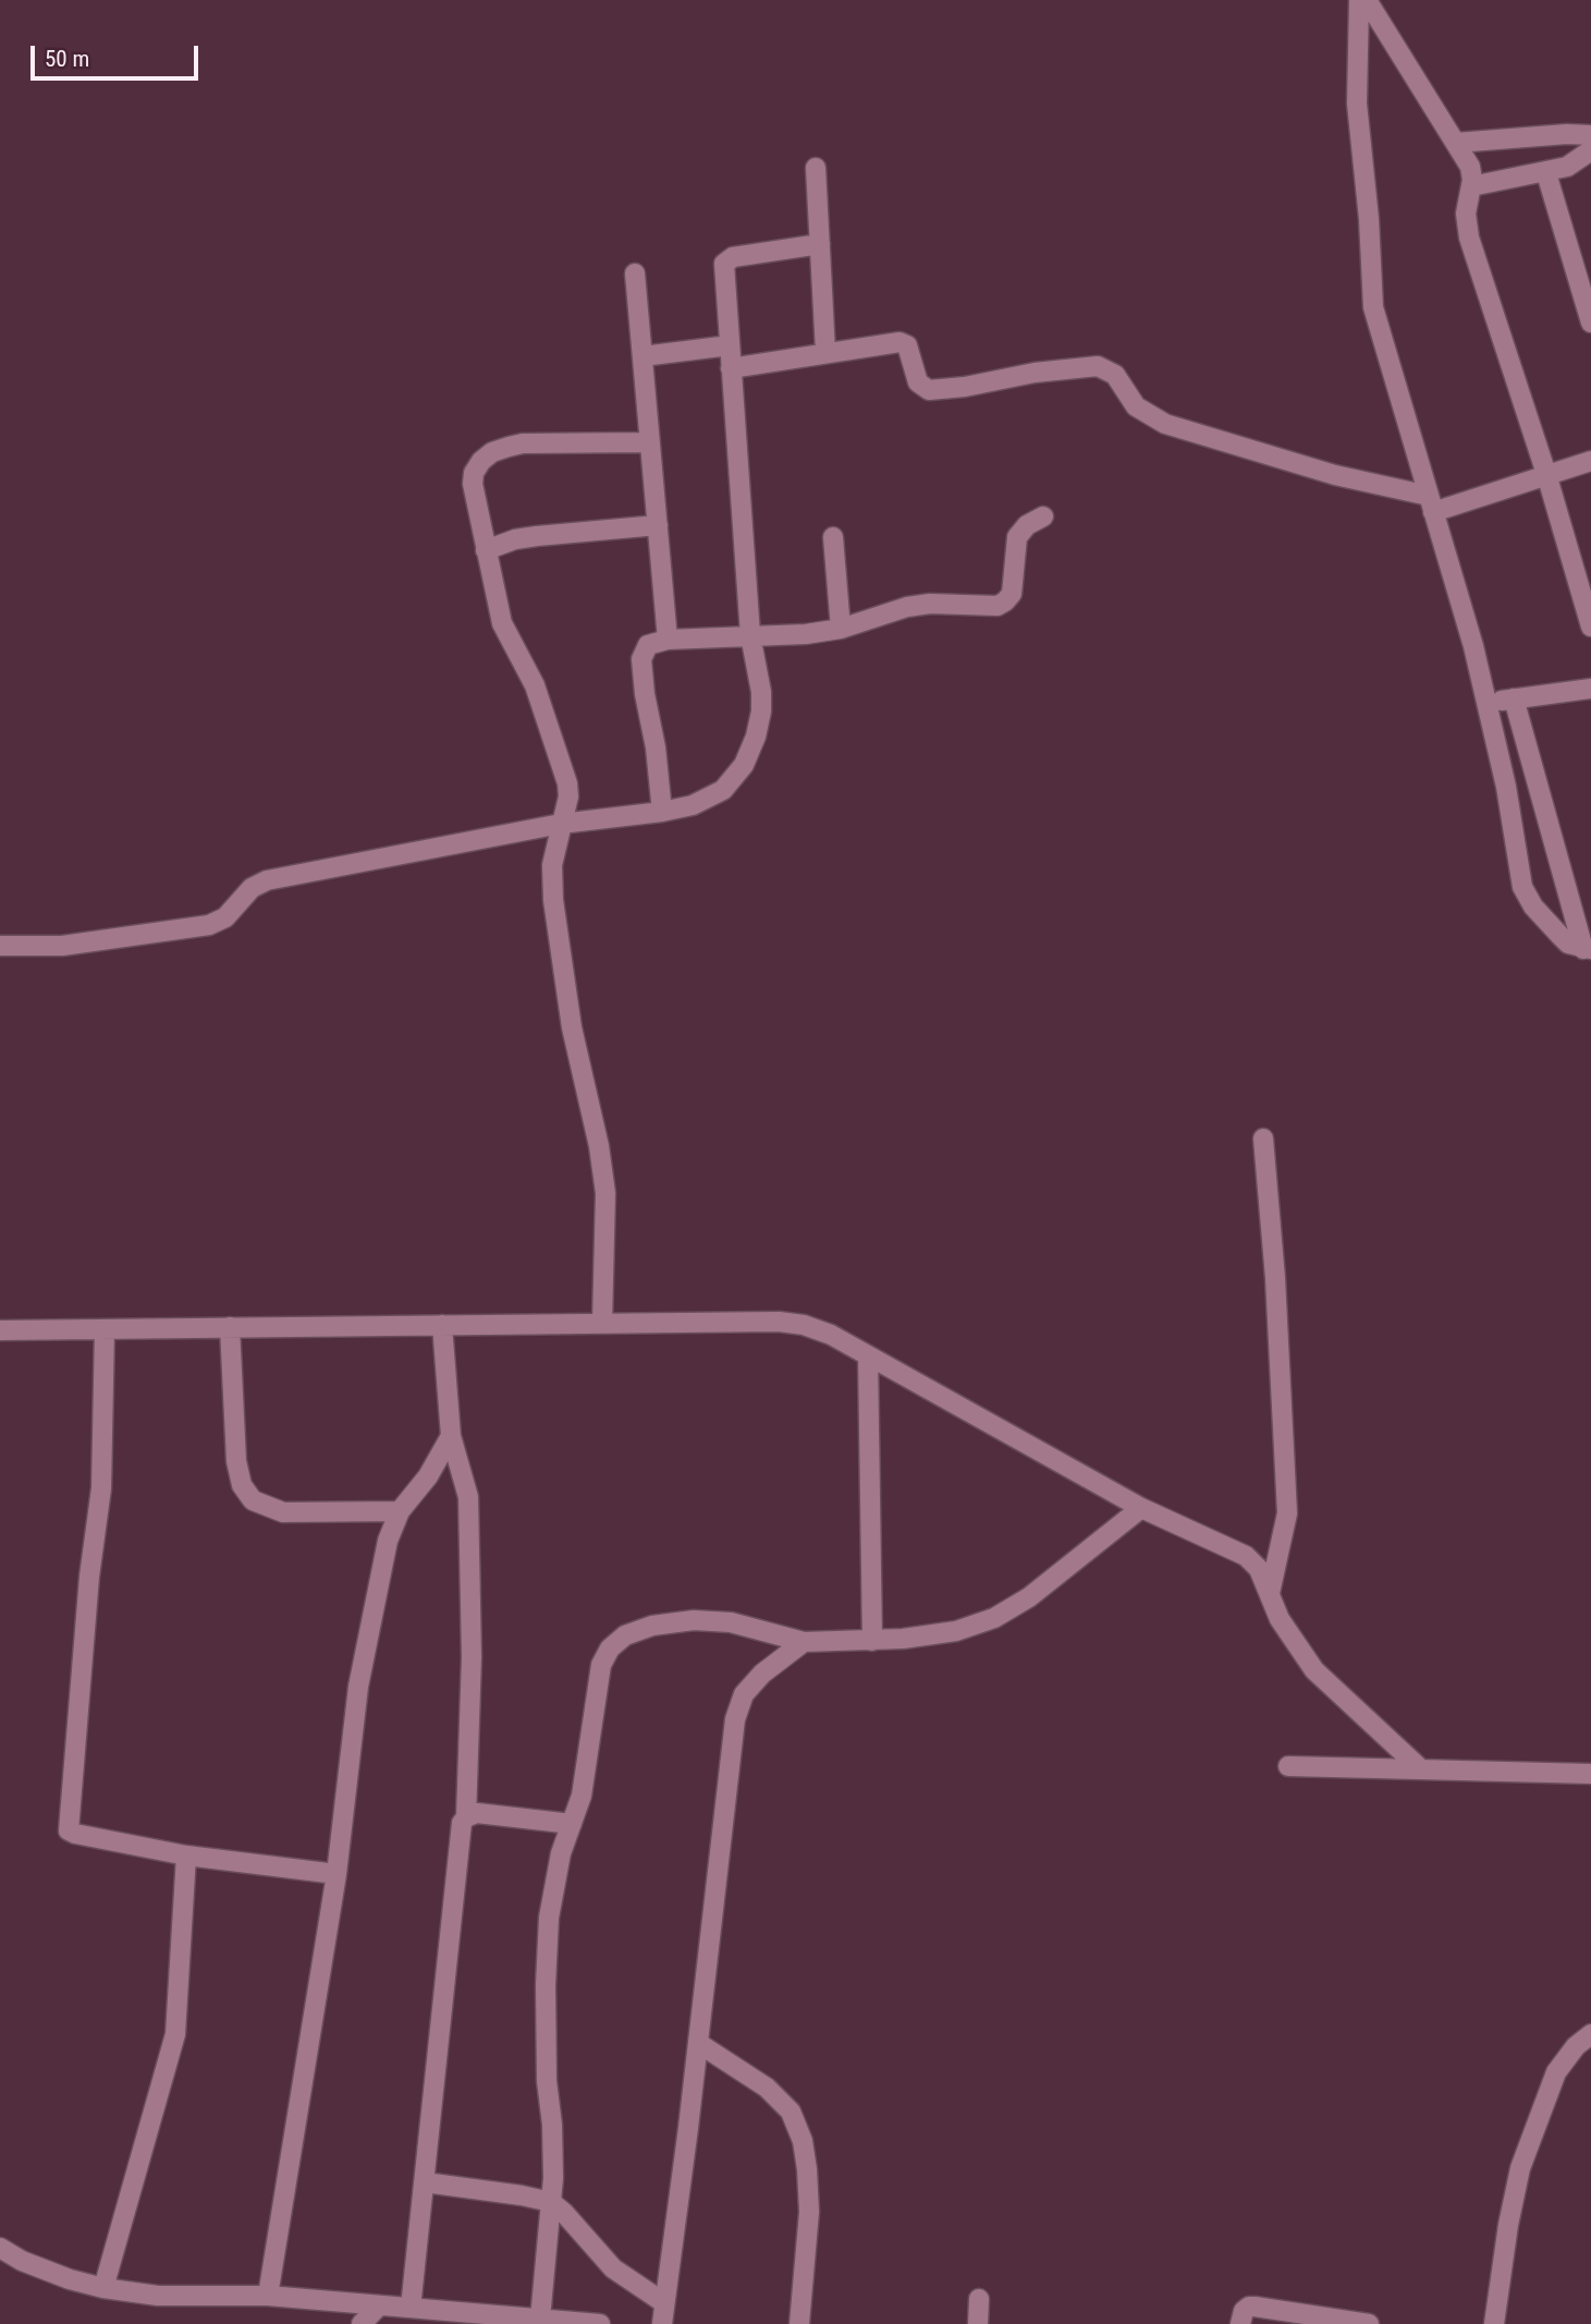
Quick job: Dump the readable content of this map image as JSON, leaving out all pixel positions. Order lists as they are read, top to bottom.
{
  "scale_bar": "50 m"
}
